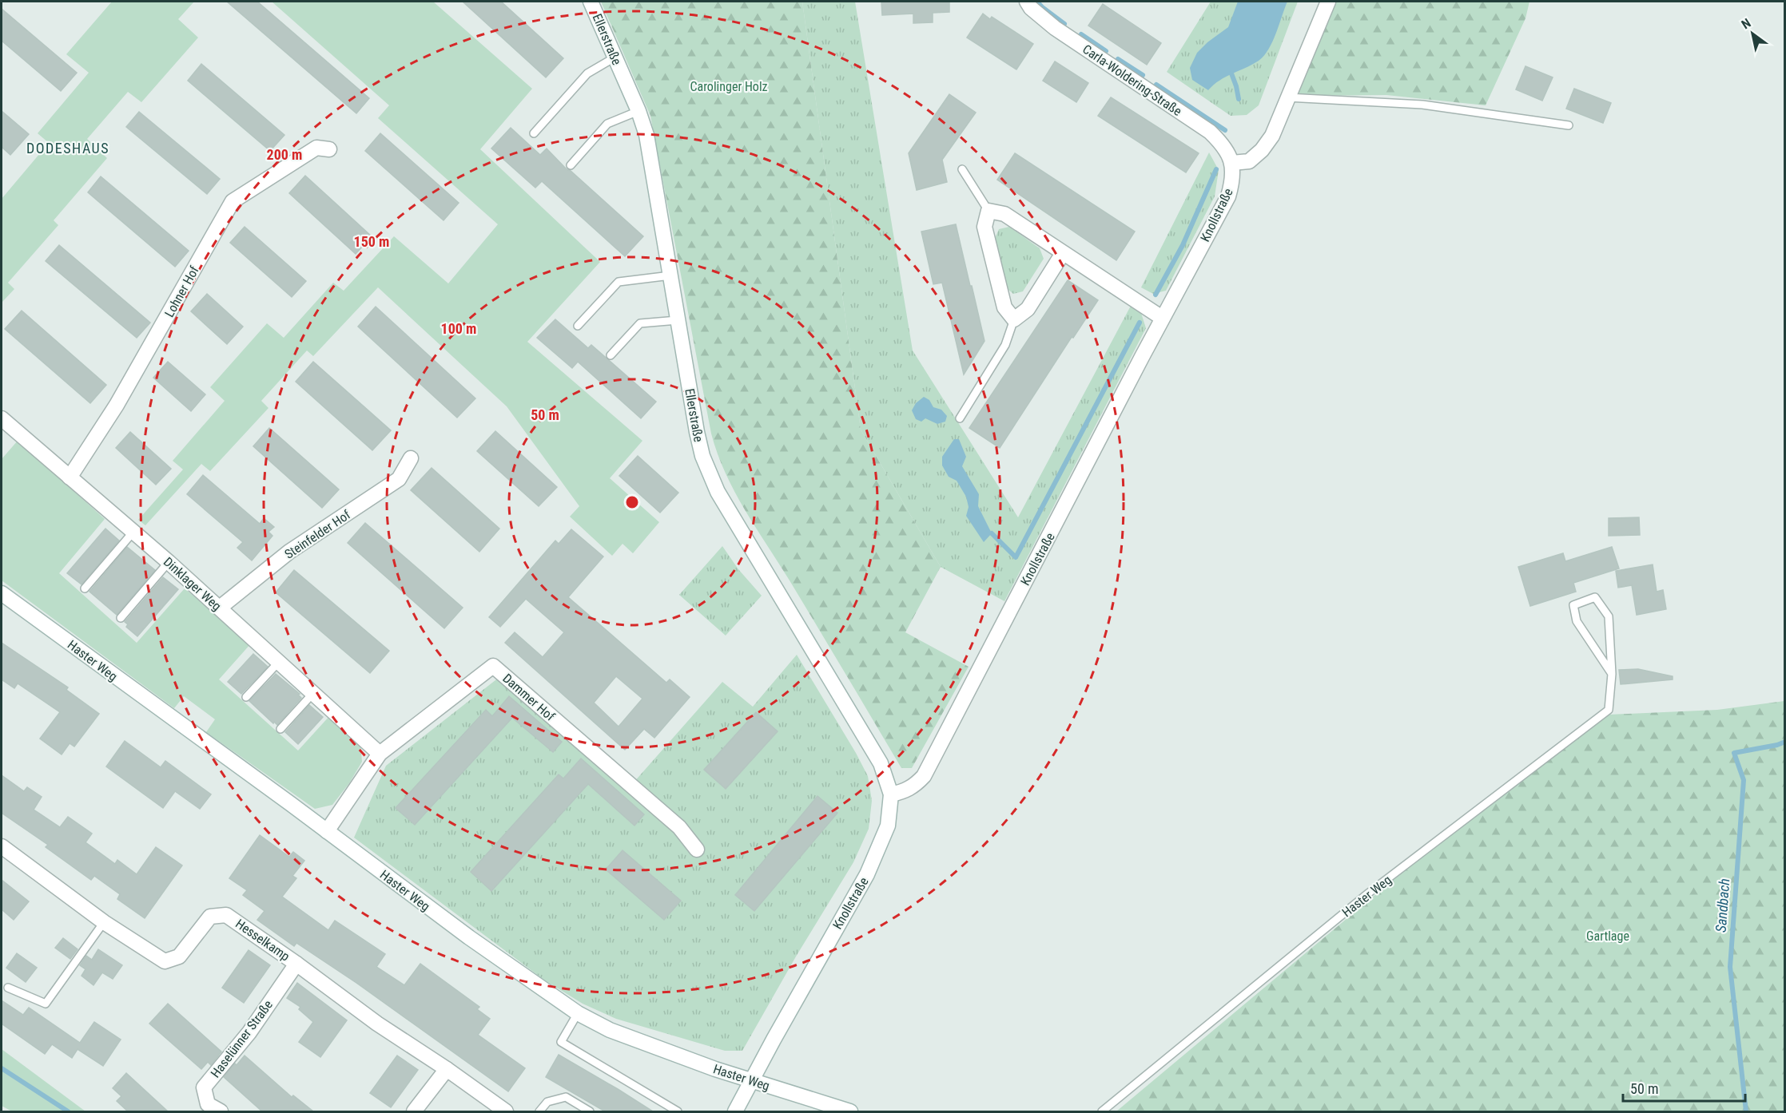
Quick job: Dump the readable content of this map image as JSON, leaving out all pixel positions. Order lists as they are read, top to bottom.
{
  "streets": {
    "street": [
      "Ellerstraße",
      "Carla-Woldering-Straße",
      "Knollstraße",
      "Lohner Hof",
      "Steinfelder Hof",
      "Dinklager Weg",
      "Haster Weg",
      "Dammer Hof",
      "Hesselkamp",
      "Haselünner Straße"
    ]
  },
  "crossings": [
    ["Ellerstraße", "Knollstraße"],
    ["Carla-Woldering-Straße", "Knollstraße"],
    ["Knollstraße", "Haster Weg"],
    ["Lohner Hof", "Dinklager Weg"],
    ["Steinfelder Hof", "Dinklager Weg"],
    ["Dinklager Weg", "Dammer Hof"],
    ["Haster Weg", "Dammer Hof"],
    ["Hesselkamp", "Haselünner Straße"]
  ],
  "districts": ["DODESHAUS"],
  "water": ["Sandbach"],
  "parks": ["Carolinger Holz", "Gartlage"],
  "scale_bar": "50 m",
  "north": "top left",
  "rings": [
    "200 m",
    "150 m",
    "100 m",
    "50 m"
  ]
}
